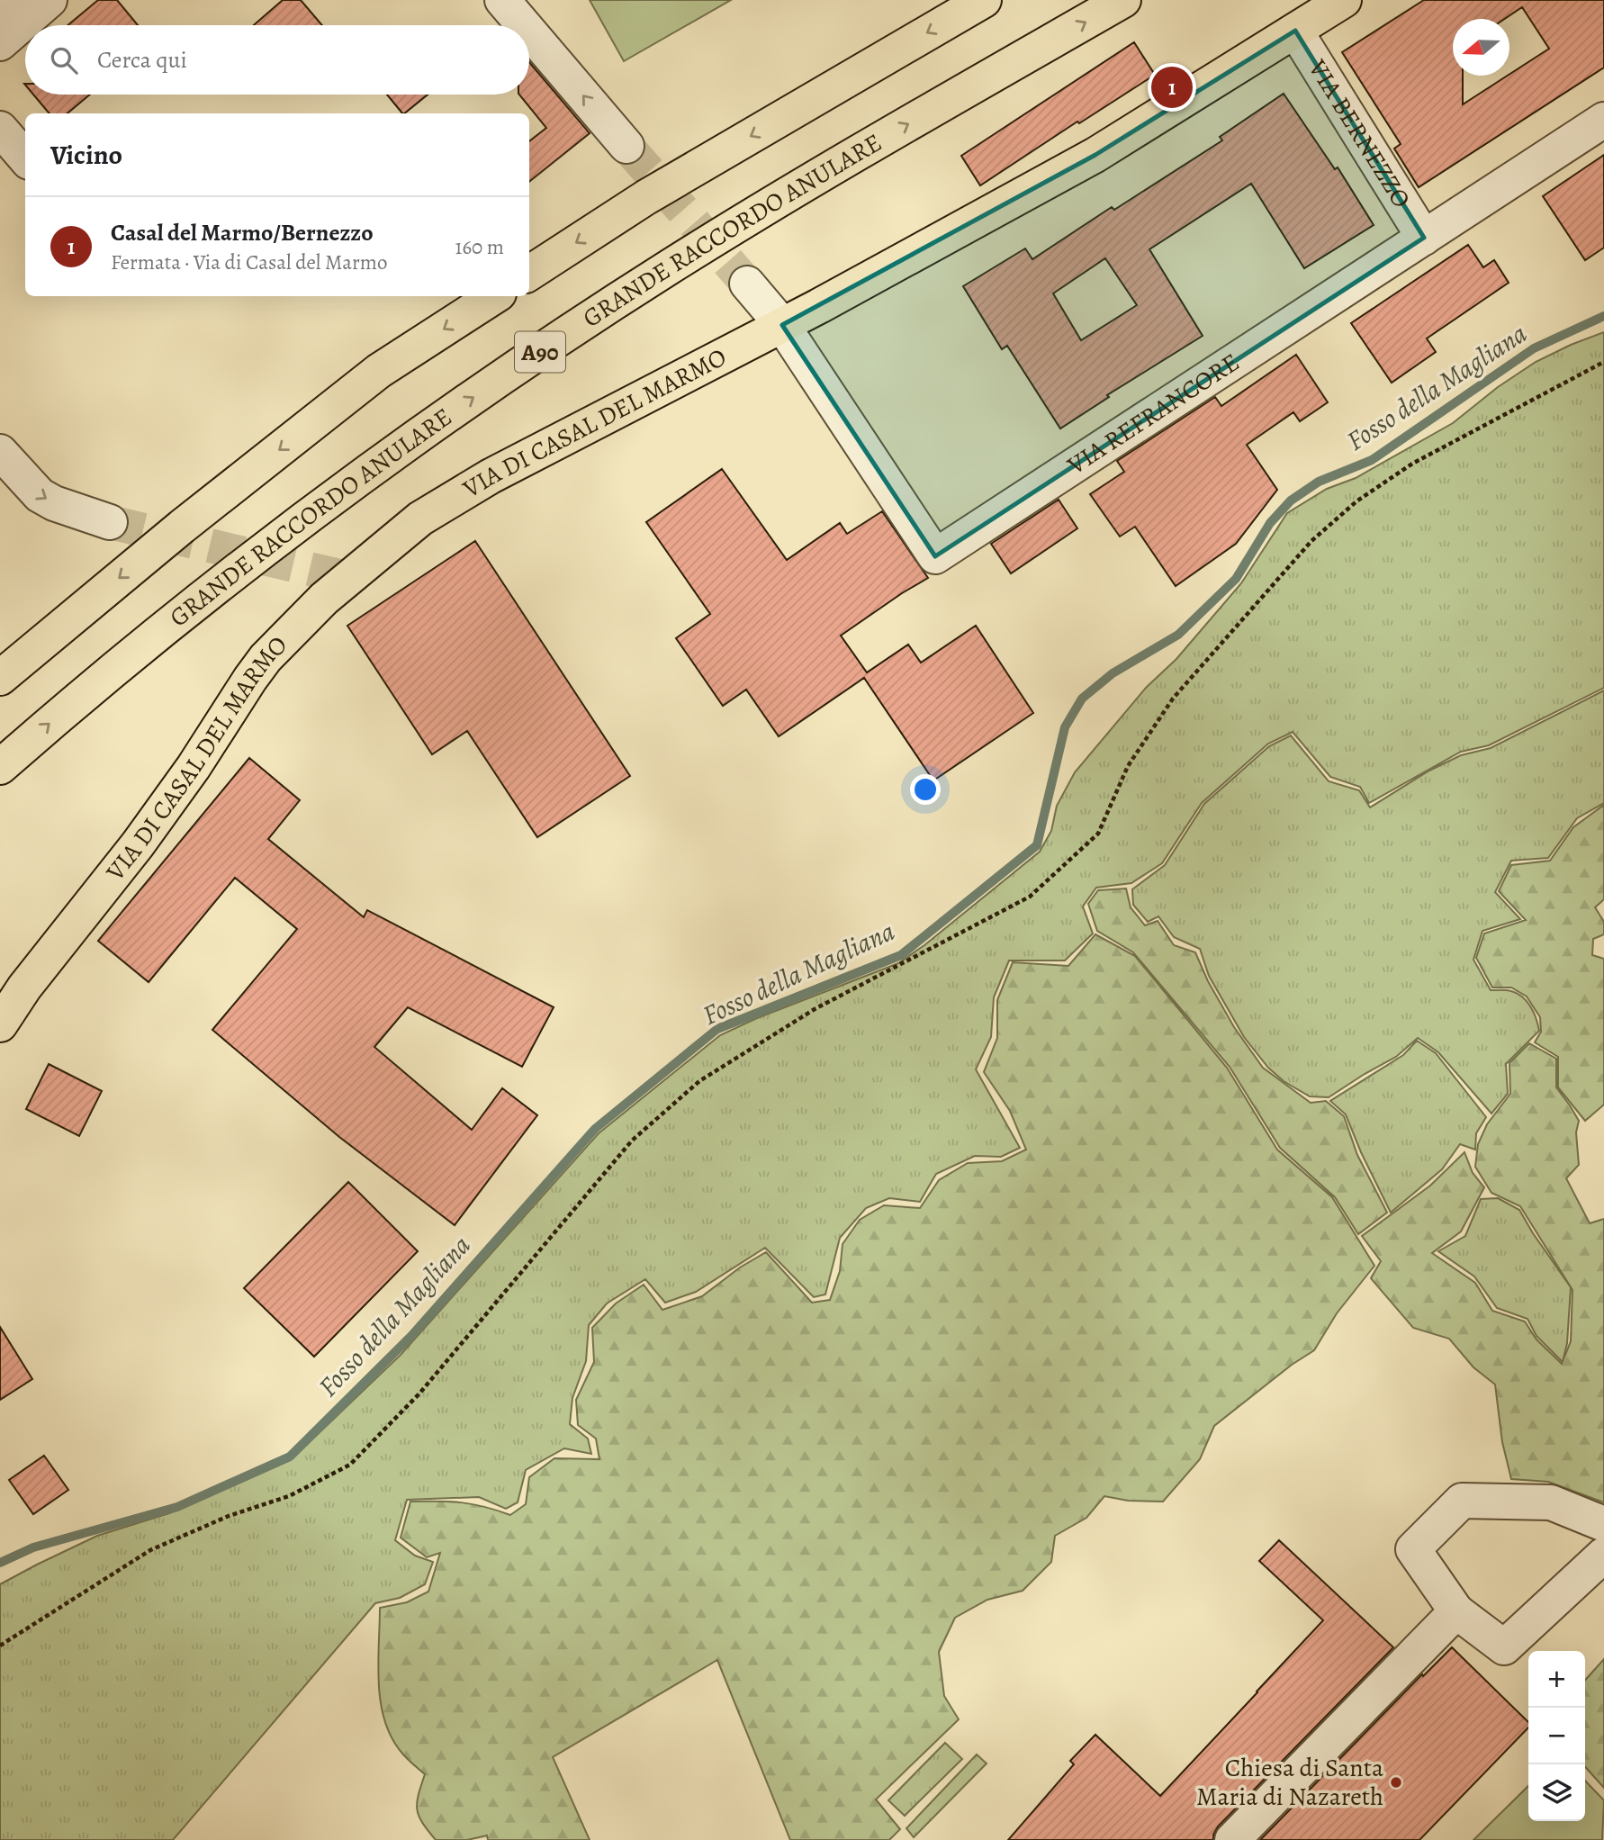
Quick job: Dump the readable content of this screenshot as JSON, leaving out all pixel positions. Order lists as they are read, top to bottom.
{
  "streets": {
    "main road": ["GRANDE RACCORDO ANULARE", "A90", "VIA DI CASAL DEL MARMO"],
    "street": ["VIA BERNEZZO", "VIA REFRANCORE"]
  },
  "crossings": [
    ["VIA BERNEZZO", "VIA REFRANCORE"],
    ["VIA BERNEZZO", "VIA DI CASAL DEL MARMO"],
    ["VIA REFRANCORE", "VIA DI CASAL DEL MARMO"]
  ],
  "water": ["Fosso della Magliana"],
  "places": ["Chiesa di Santa Maria di Nazareth"],
  "north": "left",
  "page": {
    "search": "Cerca qui",
    "pins": "1",
    "heading": "Vicino",
    "list": [
      {
        "mark": "1",
        "name": "Casal del Marmo/Bernezzo",
        "note": "Fermata · Via di Casal del Marmo",
        "value": "160 m"
      }
    ],
    "map_buttons": ["+", "−"]
  }
}
